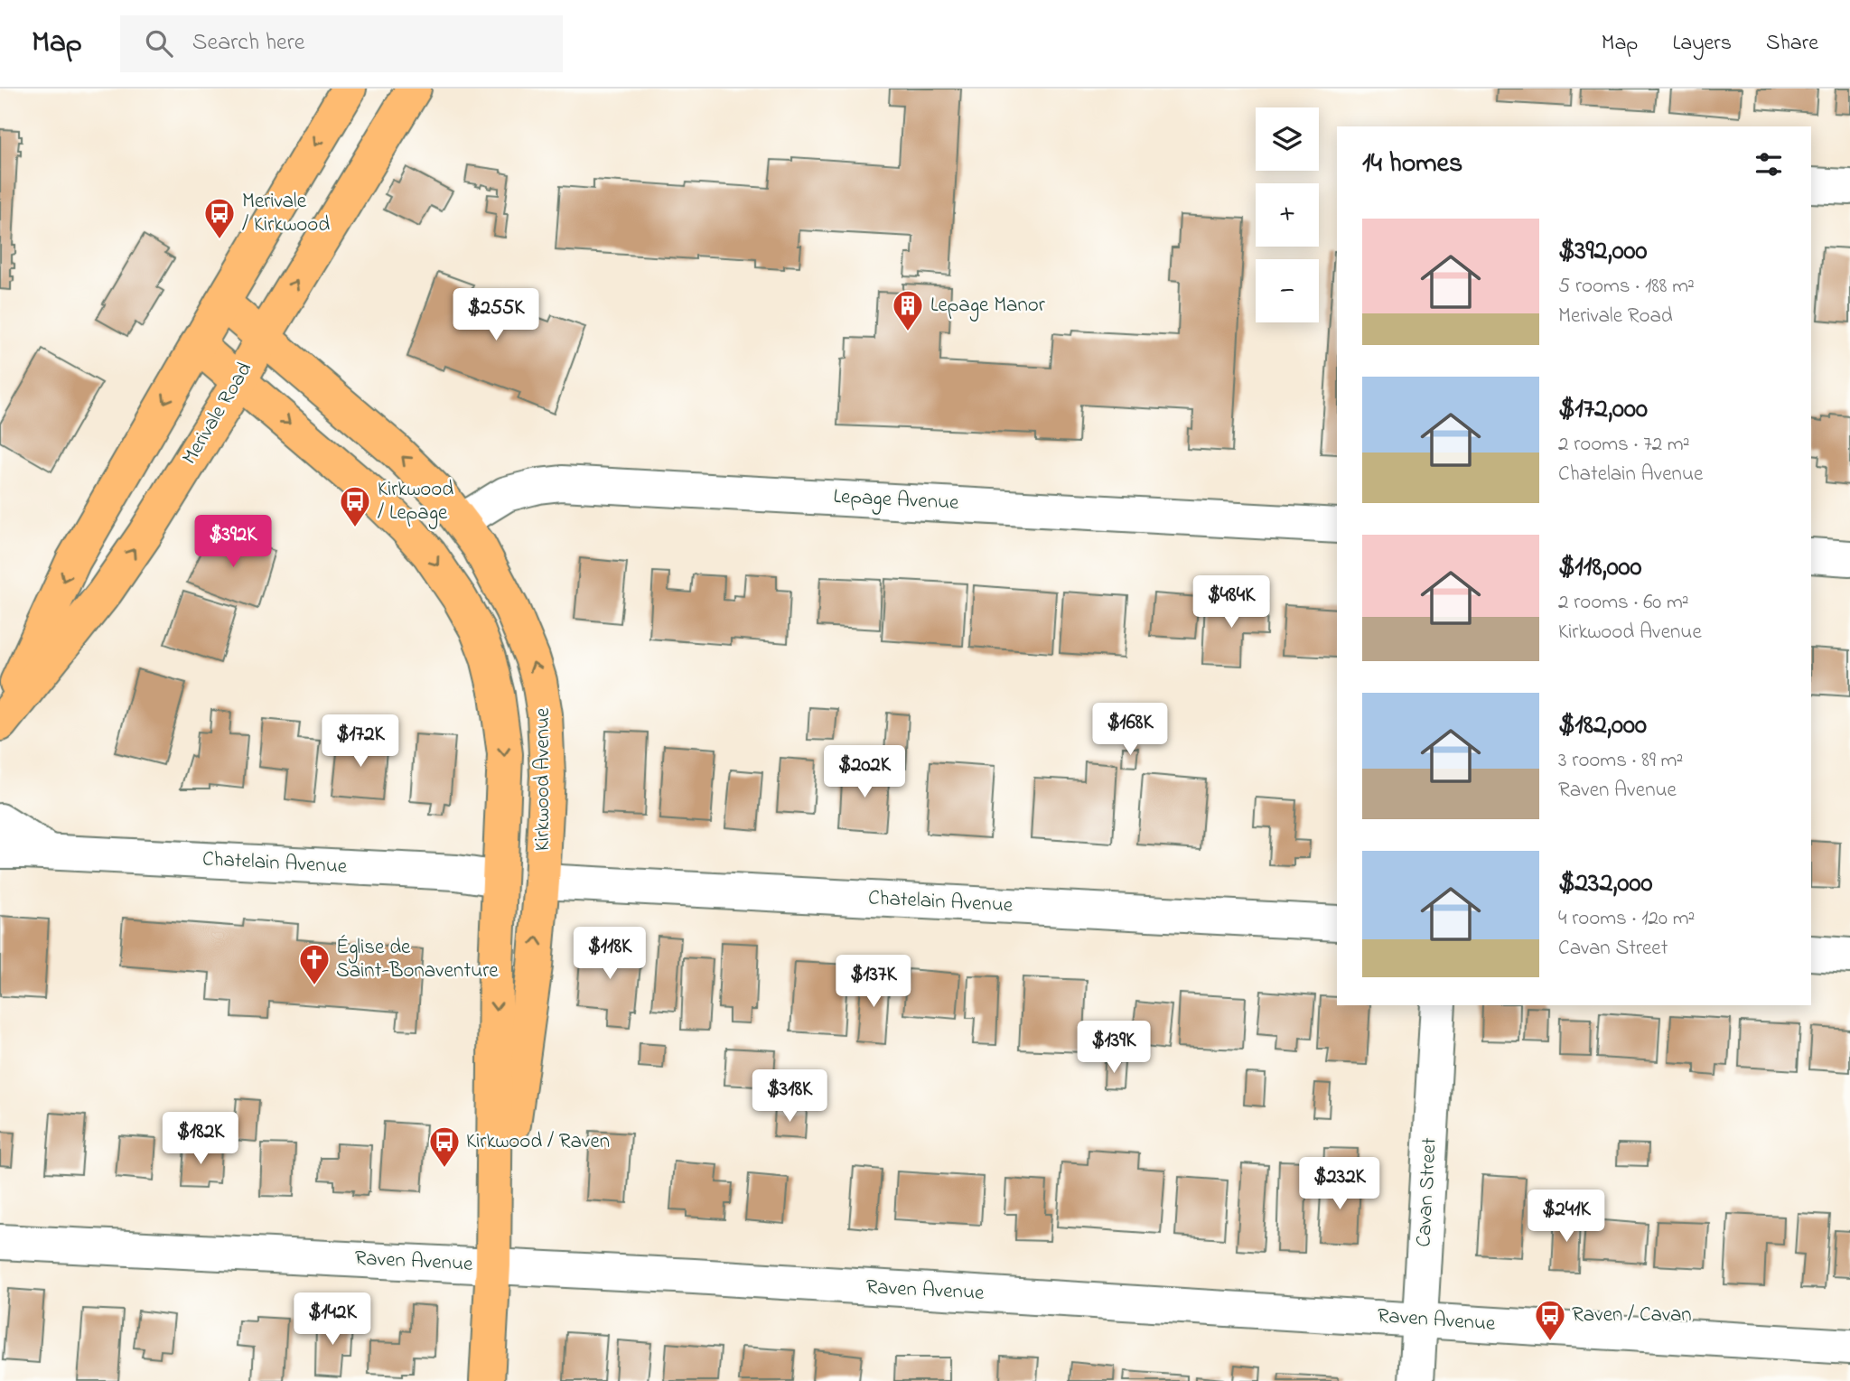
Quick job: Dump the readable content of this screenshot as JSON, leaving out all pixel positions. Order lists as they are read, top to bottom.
{
  "streets": {
    "main road": ["Merivale Road", "Kirkwood Avenue"],
    "street": [
      "Lepage Avenue",
      "Chatelain Avenue",
      "Cavan Street",
      "Raven Avenue"
    ]
  },
  "crossings": [
    ["Merivale Road", "Kirkwood Avenue"],
    ["Lepage Avenue", "Kirkwood Avenue"],
    ["Kirkwood Avenue", "Chatelain Avenue"],
    ["Kirkwood Avenue", "Raven Avenue"],
    ["Cavan Street", "Raven Avenue"]
  ],
  "places": {
    "bus stop": [
      "Merivale / Kirkwood",
      "Kirkwood / Lepage",
      "Kirkwood / Raven",
      "Raven / Cavan"
    ],
    "building": ["Lepage Manor"],
    "church": ["Église de Saint-Bonaventure"]
  },
  "page": {
    "header": "Map",
    "search": "Search here",
    "nav": ["Map", "Layers", "Share"],
    "map_buttons": ["+", "−"],
    "heading": "14 homes",
    "list": [
      {
        "name": "$392,000",
        "note": "5 rooms · 188 m² · Merivale Road"
      },
      {
        "name": "$172,000",
        "note": "2 rooms · 72 m² · Chatelain Avenue"
      },
      {
        "name": "$118,000",
        "note": "2 rooms · 60 m² · Kirkwood Avenue"
      },
      {
        "name": "$182,000",
        "note": "3 rooms · 89 m² · Raven Avenue"
      },
      {
        "name": "$232,000",
        "note": "4 rooms · 120 m² · Cavan Street"
      }
    ],
    "price": [
      "$255K",
      "$392K",
      "$484K",
      "$168K",
      "$172K",
      "$202K",
      "$118K",
      "$137K",
      "$139K",
      "$318K",
      "$182K",
      "$232K",
      "$241K",
      "$142K"
    ]
  }
}
